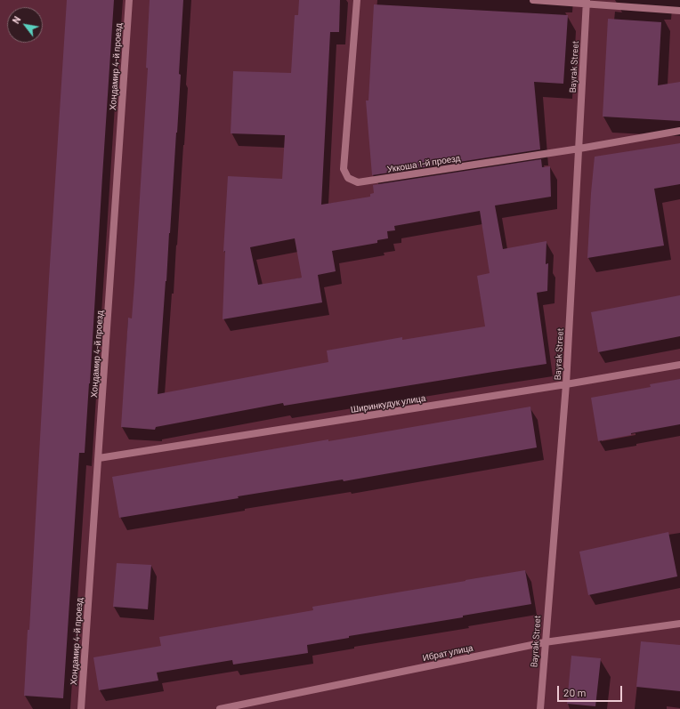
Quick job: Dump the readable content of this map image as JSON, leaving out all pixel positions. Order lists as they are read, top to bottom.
{
  "streets": {
    "street": [
      "Хондамир 4-й проезд",
      "Bayrak Street",
      "Уккоша 1-й проезд",
      "Ширинкудук улица",
      "Ибрат улица"
    ]
  },
  "crossings": [
    ["Хондамир 4-й проезд", "Ширинкудук улица"],
    ["Bayrak Street", "Уккоша 1-й проезд"],
    ["Bayrak Street", "Ширинкудук улица"],
    ["Bayrak Street", "Ибрат улица"]
  ],
  "scale_bar": "20 m",
  "north": "top left"
}
